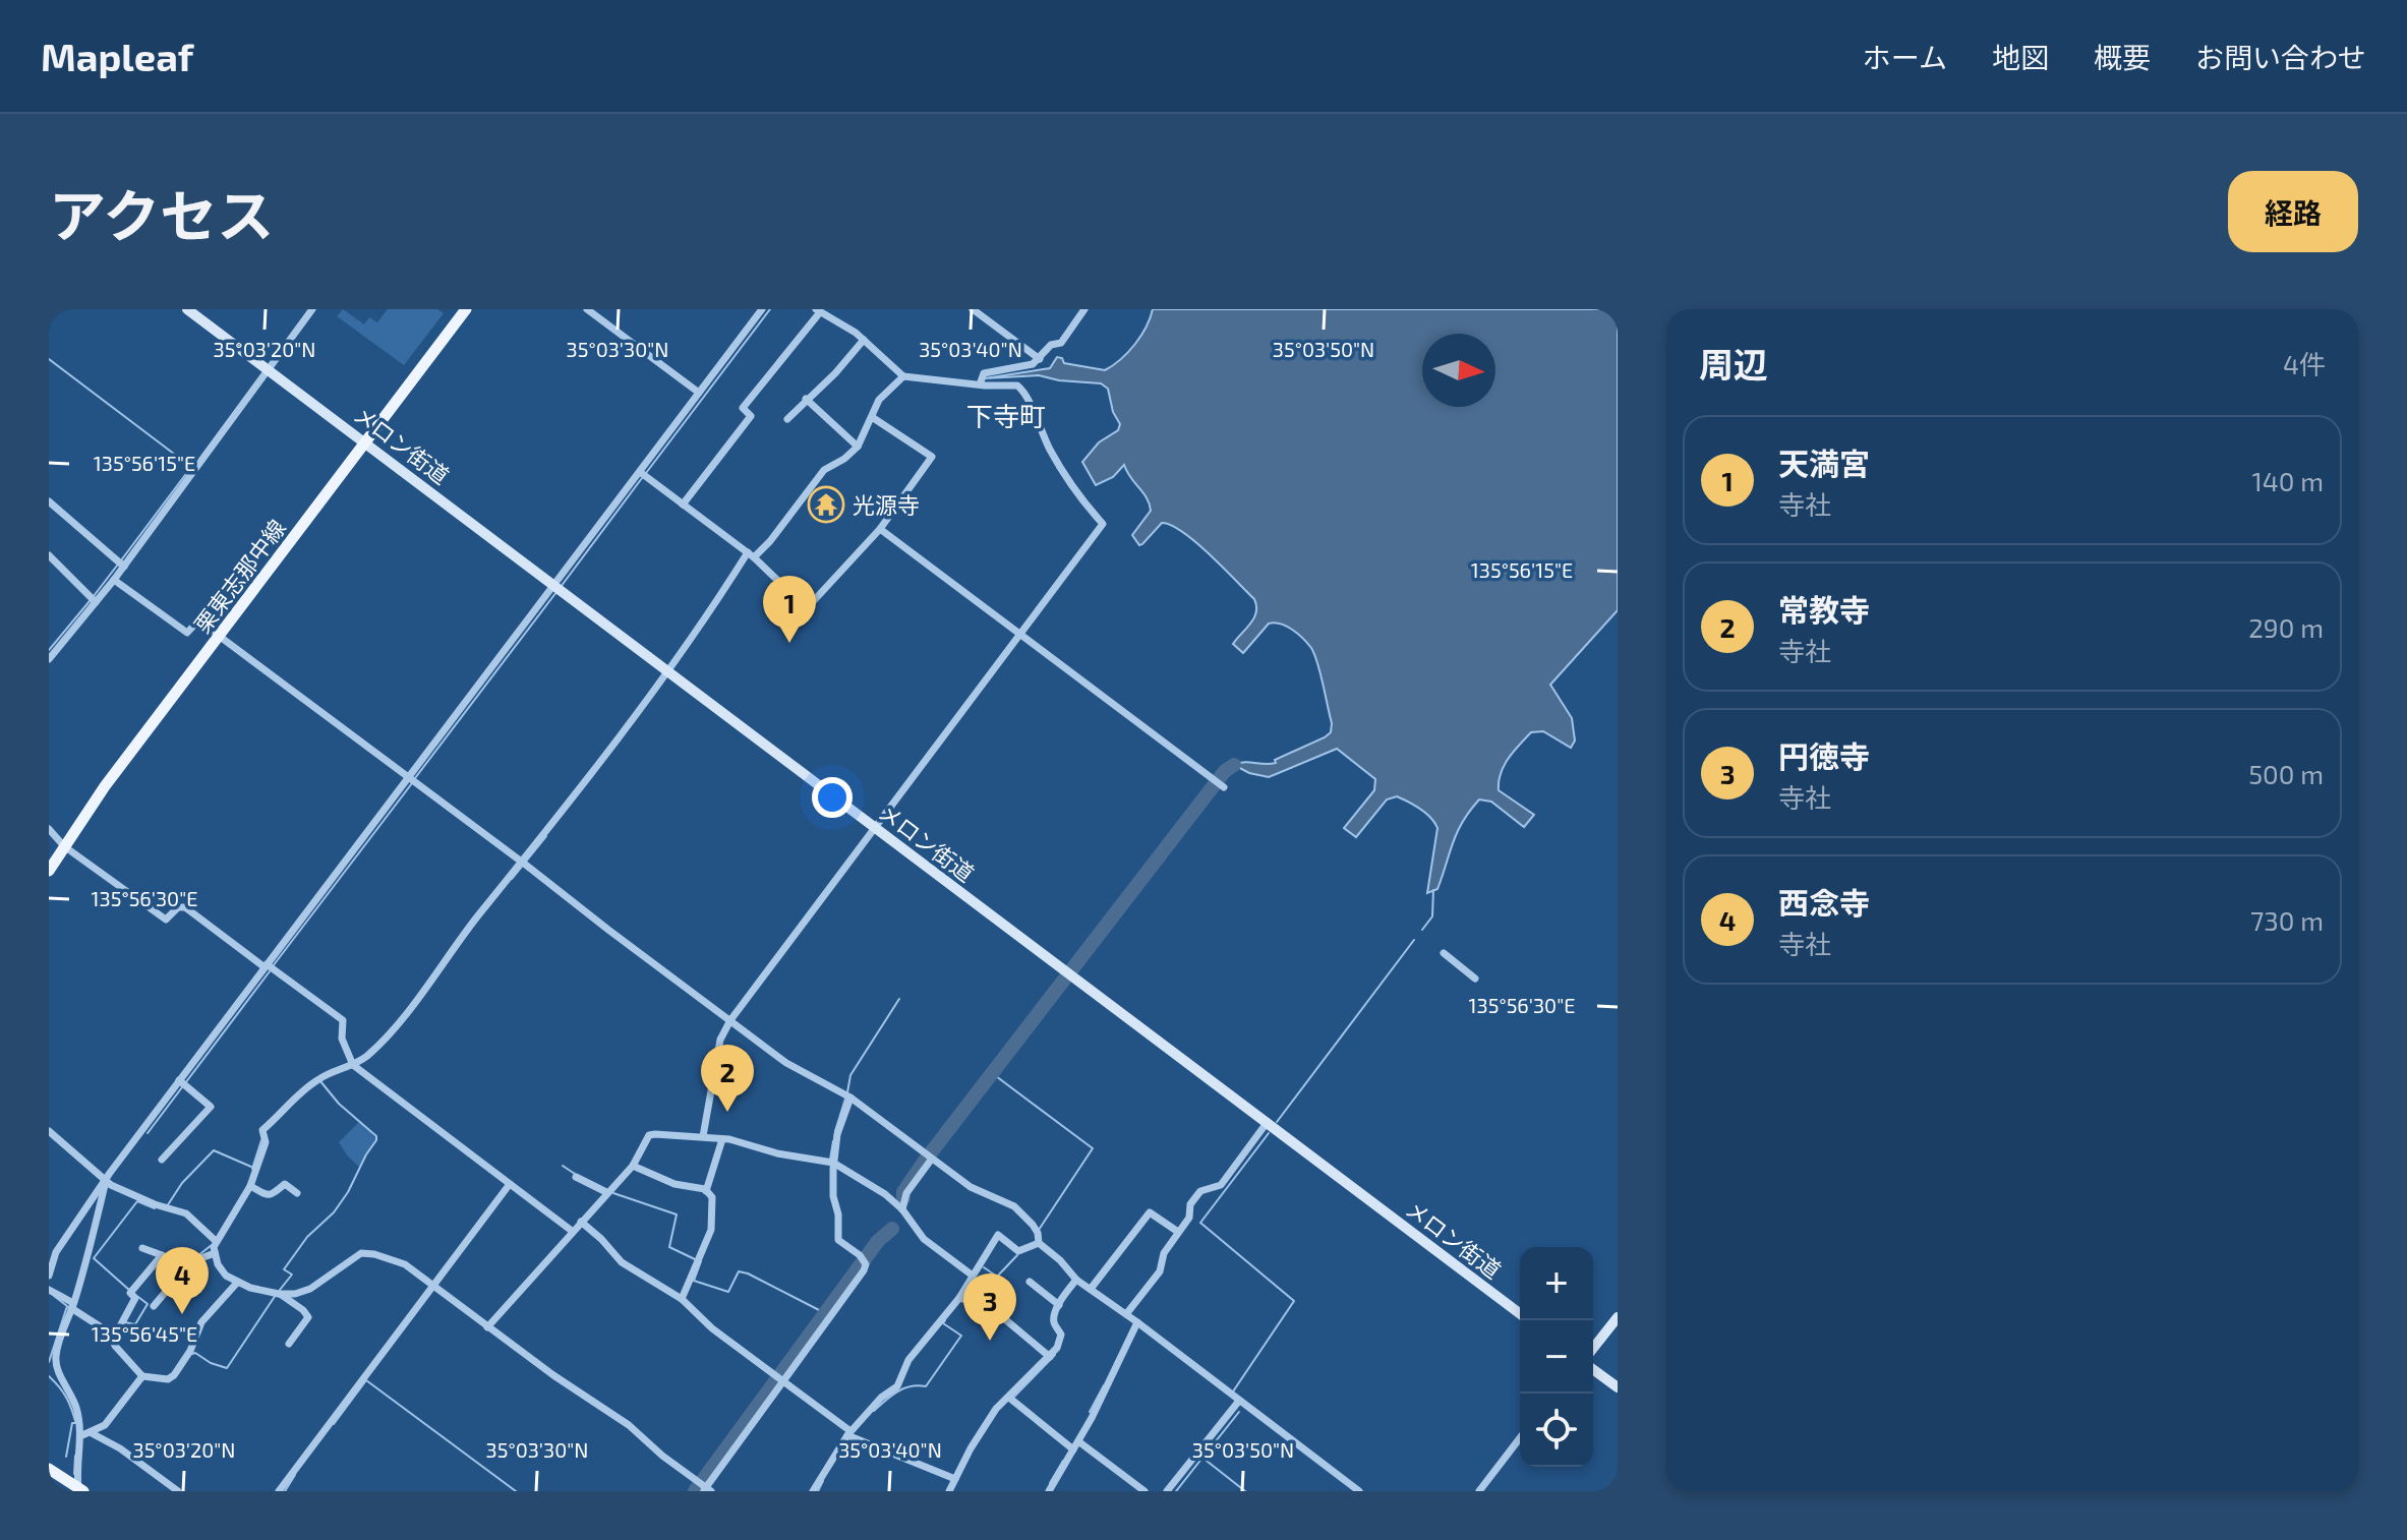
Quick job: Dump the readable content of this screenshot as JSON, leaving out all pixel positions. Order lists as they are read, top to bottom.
{
  "streets": {
    "main road": ["栗東志那中線"],
    "street": ["メロン街道"]
  },
  "crossings": [
    ["メロン街道", "栗東志那中線"]
  ],
  "districts": ["下寺町"],
  "places": {
    "temple": ["光源寺"]
  },
  "north": "right",
  "page": {
    "header": "Mapleaf",
    "nav": [
      "ホーム",
      "地図",
      "概要",
      "お問い合わせ"
    ],
    "title": "アクセス",
    "buttons": "経路",
    "heading": ["周辺", "4件"],
    "list": [
      {
        "mark": "1",
        "name": "天満宮",
        "note": "寺社",
        "value": "140 m"
      },
      {
        "mark": "2",
        "name": "常教寺",
        "note": "寺社",
        "value": "290 m"
      },
      {
        "mark": "3",
        "name": "円徳寺",
        "note": "寺社",
        "value": "500 m"
      },
      {
        "mark": "4",
        "name": "西念寺",
        "note": "寺社",
        "value": "730 m"
      }
    ],
    "pins": [
      "1",
      "2",
      "4",
      "3"
    ],
    "map_buttons": ["+", "−"]
  },
  "coordinates": [
    "35°03'20\"N",
    "35°03'30\"N",
    "35°03'40\"N",
    "35°03'50\"N",
    "135°56'15\"E",
    "135°56'30\"E",
    "135°56'45\"E"
  ]
}
